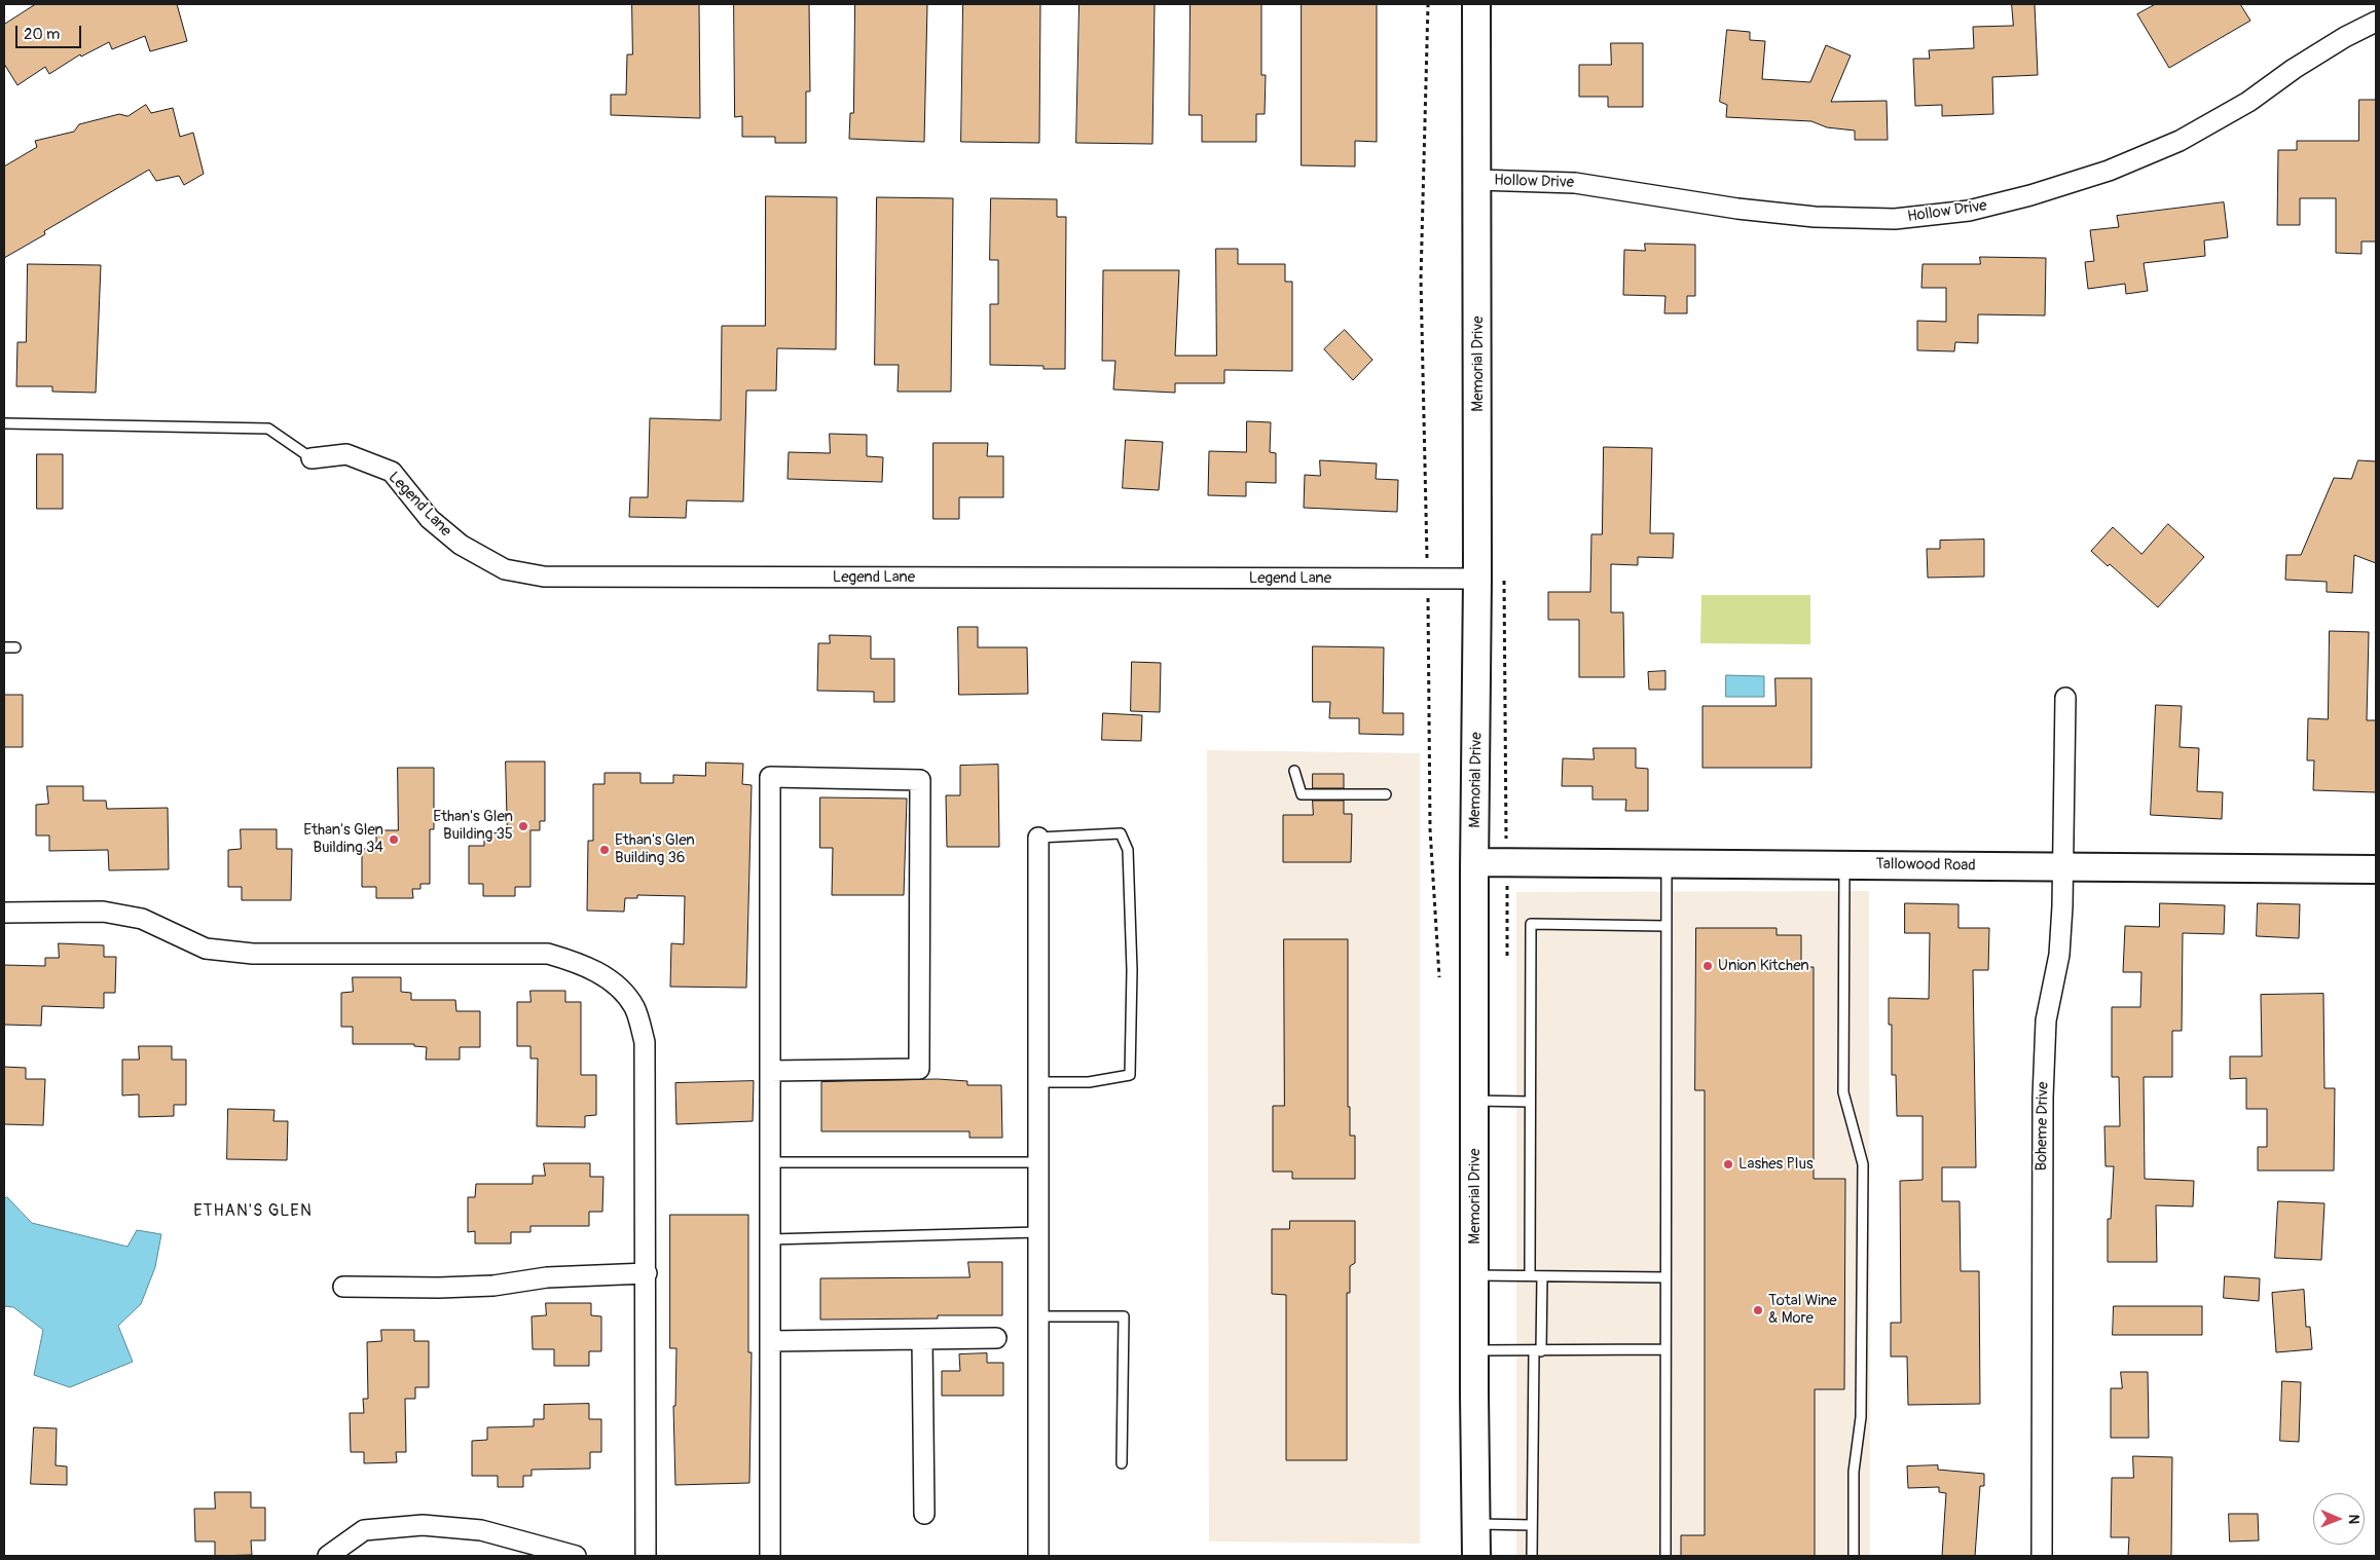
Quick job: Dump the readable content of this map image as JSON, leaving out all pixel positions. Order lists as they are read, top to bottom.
{
  "streets": {
    "main road": ["Memorial Drive", "Tallowood Road"],
    "street": ["Hollow Drive", "Legend Lane", "Boheme Drive"]
  },
  "crossings": [
    ["Hollow Drive", "Memorial Drive"],
    ["Memorial Drive", "Legend Lane"],
    ["Memorial Drive", "Tallowood Road"],
    ["Tallowood Road", "Boheme Drive"]
  ],
  "districts": ["ETHAN'S GLEN"],
  "places": [
    "Ethan's Glen Building 35",
    "Ethan's Glen Building 34",
    "Ethan's Glen Building 36",
    "Union Kitchen",
    "Lashes Plus",
    "Total Wine & More"
  ],
  "scale_bar": "20 m",
  "north": "right"
}
